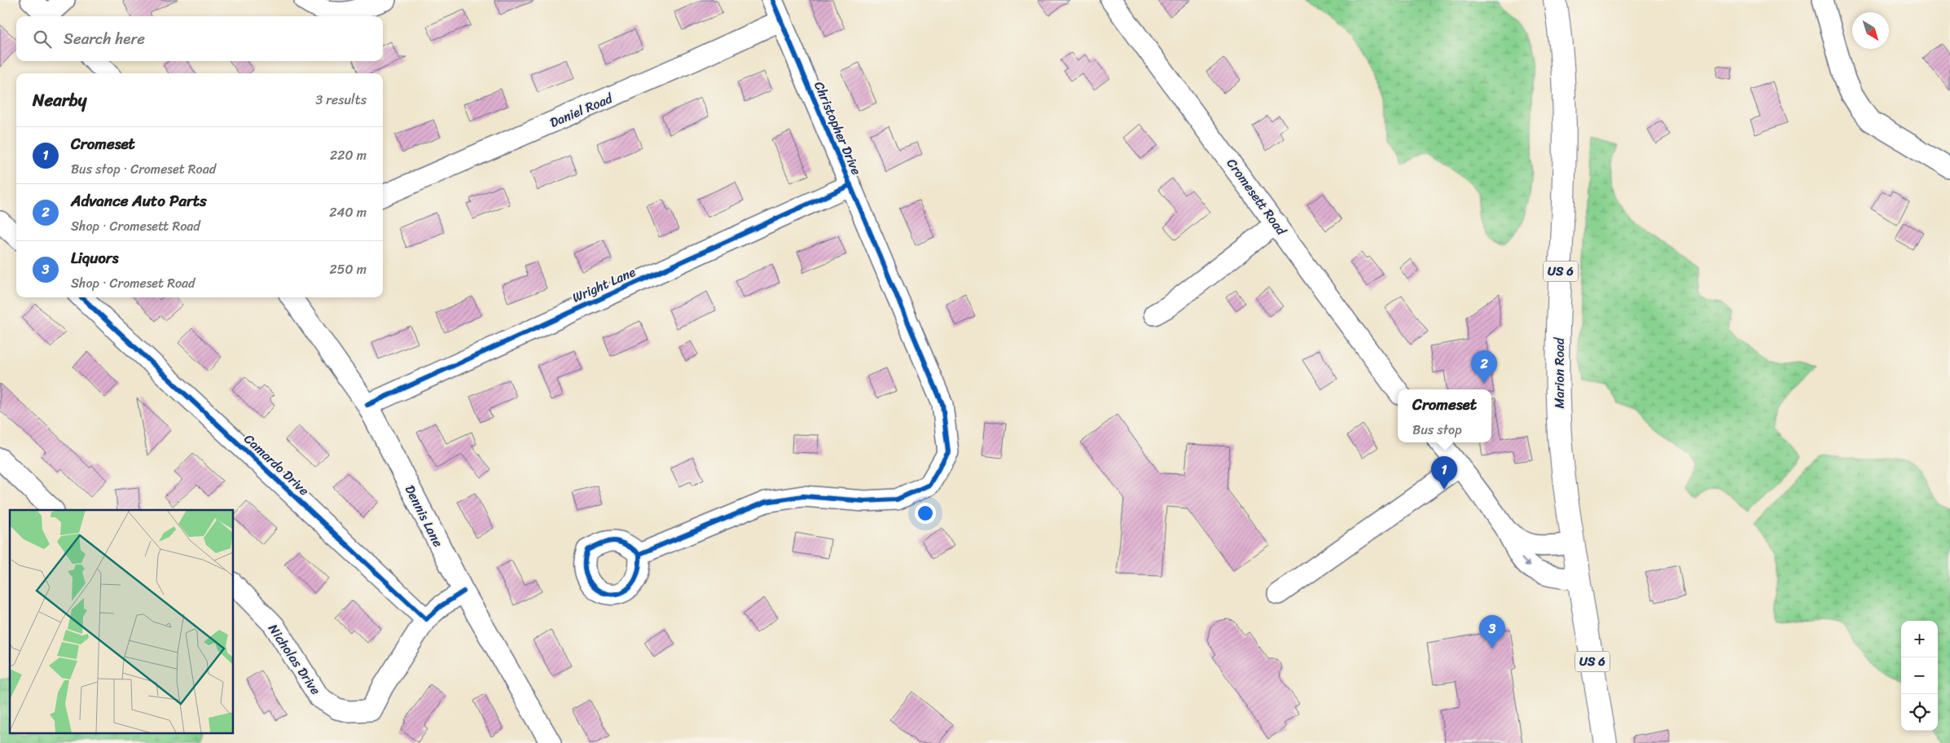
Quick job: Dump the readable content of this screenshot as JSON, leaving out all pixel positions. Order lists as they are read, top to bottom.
{
  "streets": {
    "main road": ["US 6", "Marion Road"],
    "street": [
      "Daniel Road",
      "Christopher Drive",
      "Cromesett Road",
      "Wright Lane",
      "Camardo Drive",
      "Dennis Lane",
      "Nicholas Drive"
    ]
  },
  "crossings": [
    ["Daniel Road", "Christopher Drive"],
    ["Christopher Drive", "Wright Lane"],
    ["Wright Lane", "Dennis Lane"],
    ["Camardo Drive", "Nicholas Drive"]
  ],
  "north": "bottom right",
  "page": {
    "search": "Search here",
    "heading": ["Nearby", "3 results"],
    "list": [
      {
        "mark": "1",
        "name": "Cromeset",
        "note": "Bus stop · Cromeset Road",
        "value": "220 m"
      },
      {
        "mark": "2",
        "name": "Advance Auto Parts",
        "note": "Shop · Cromesett Road",
        "value": "240 m"
      },
      {
        "mark": "3",
        "name": "Liquors",
        "note": "Shop · Cromeset Road",
        "value": "250 m"
      }
    ],
    "pins": ["2", "1", "3"],
    "popup": ["Cromeset", "Bus stop"],
    "map_buttons": ["+", "−"]
  }
}
